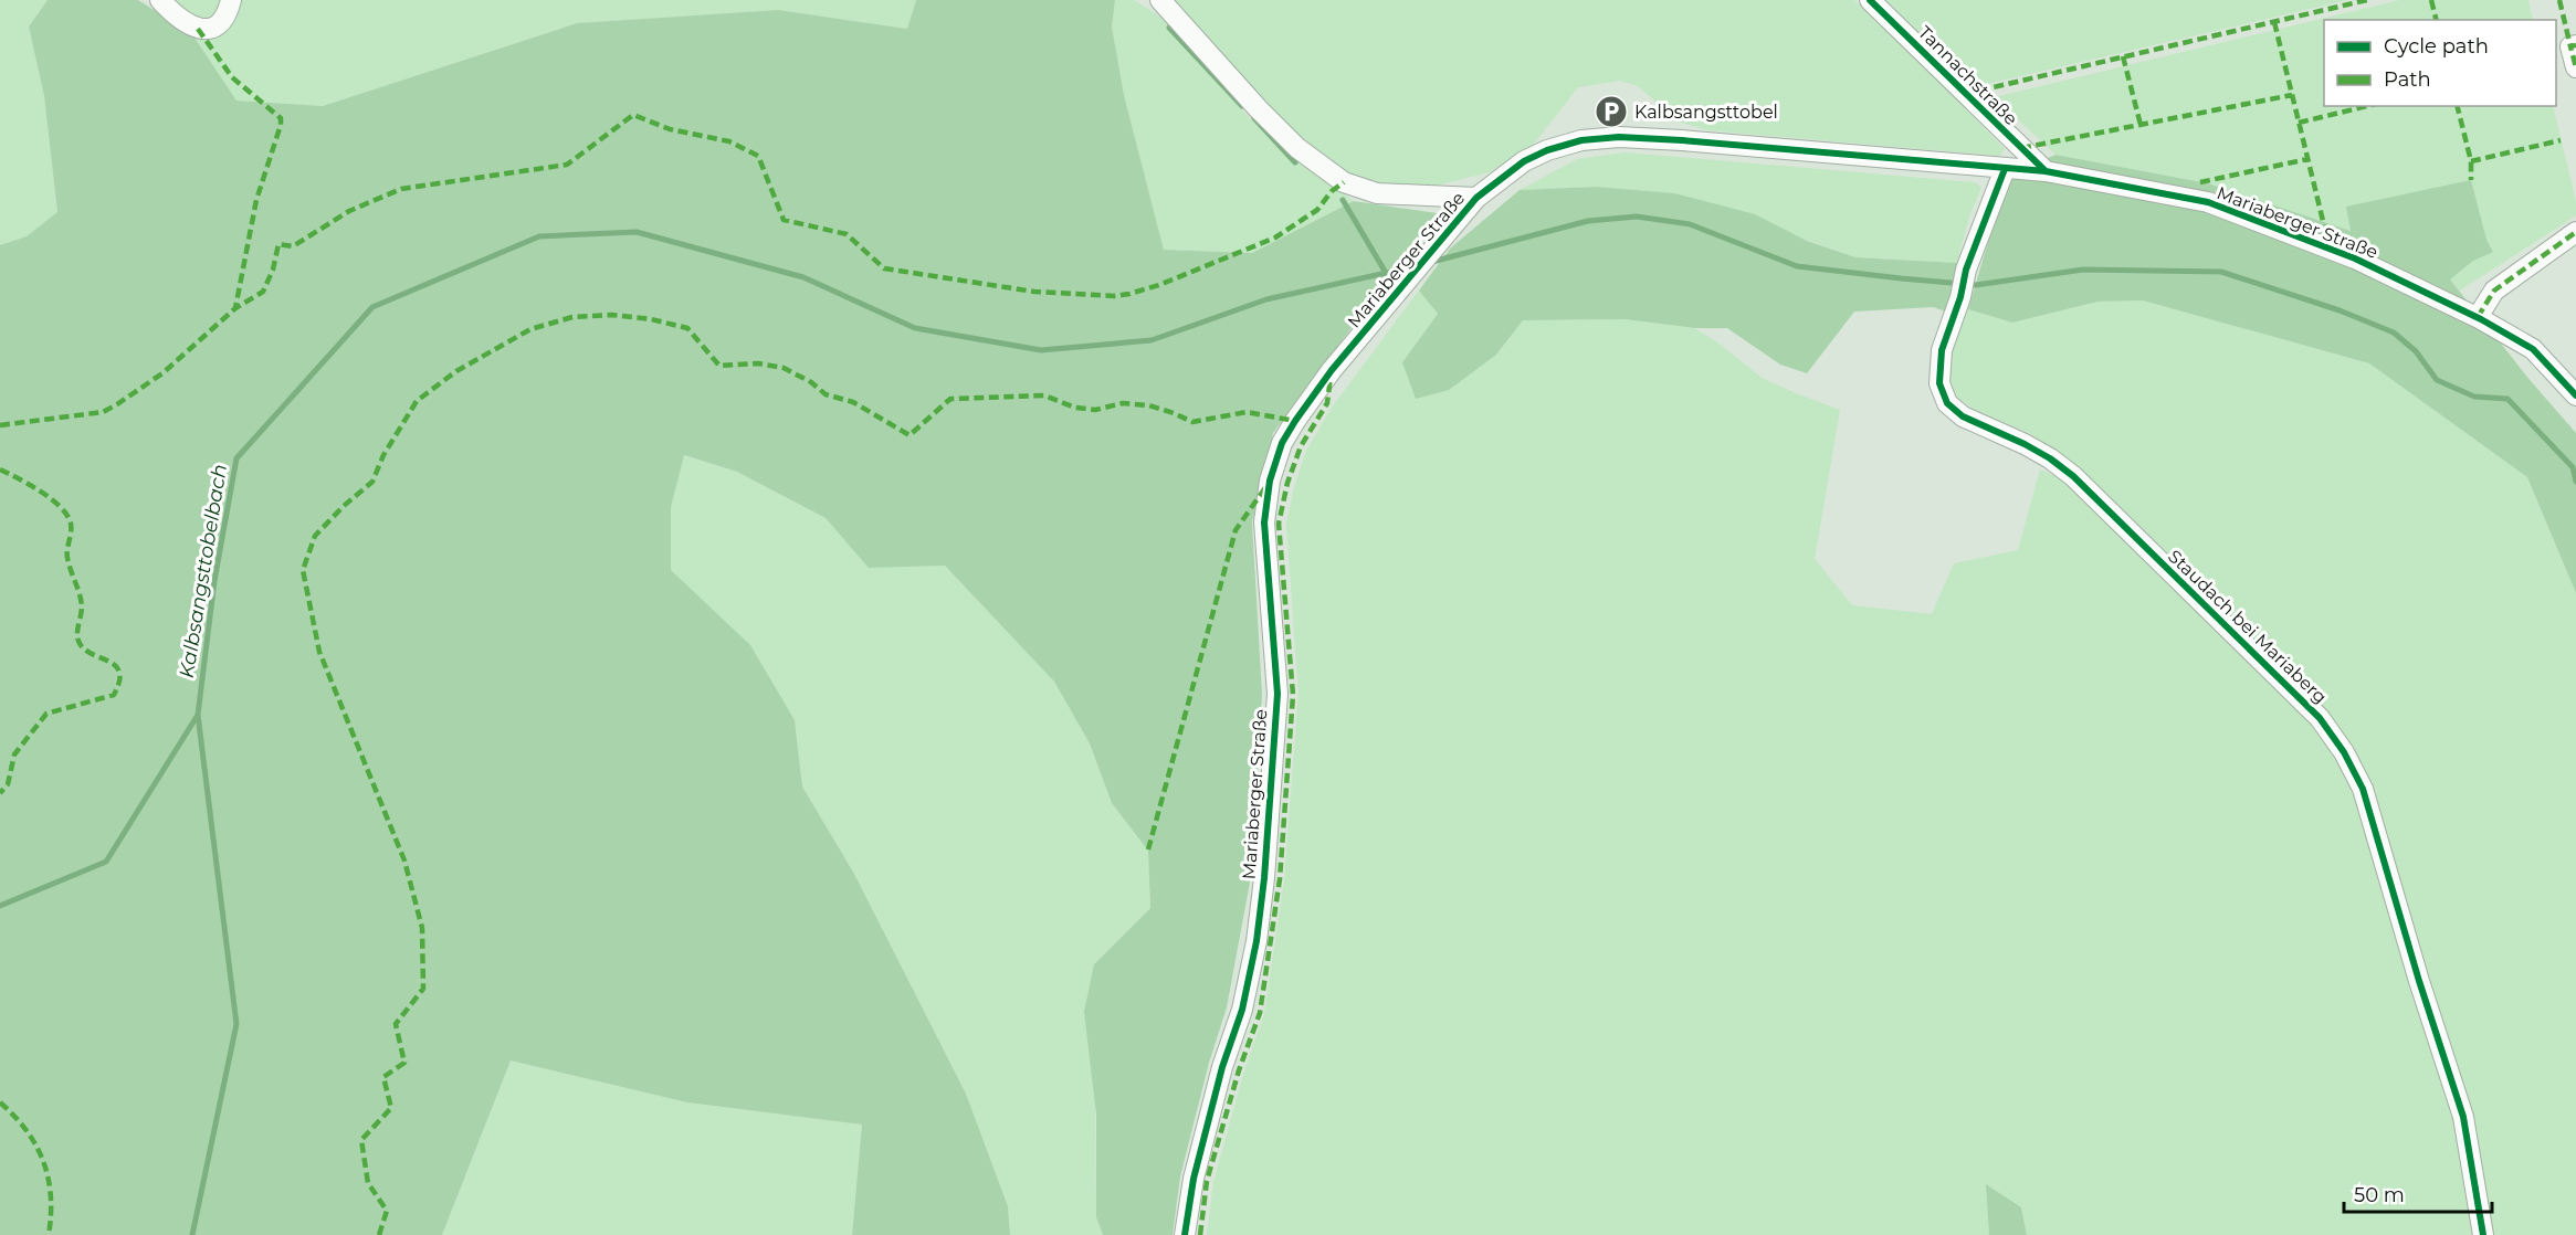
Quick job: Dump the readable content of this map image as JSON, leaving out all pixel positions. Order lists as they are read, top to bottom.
{
  "streets": {
    "street": ["Tannachstraße", "Mariaberger Straße", "Staudach bei Mariaberg"]
  },
  "crossings": [
    ["Tannachstraße", "Mariaberger Straße"],
    ["Mariaberger Straße", "Staudach bei Mariaberg"]
  ],
  "water": ["Kalbsangsttobelbach"],
  "places": {
    "parking": ["Kalbsangsttobel"]
  },
  "legend": ["Cycle path", "Path"],
  "scale_bar": "50 m"
}
